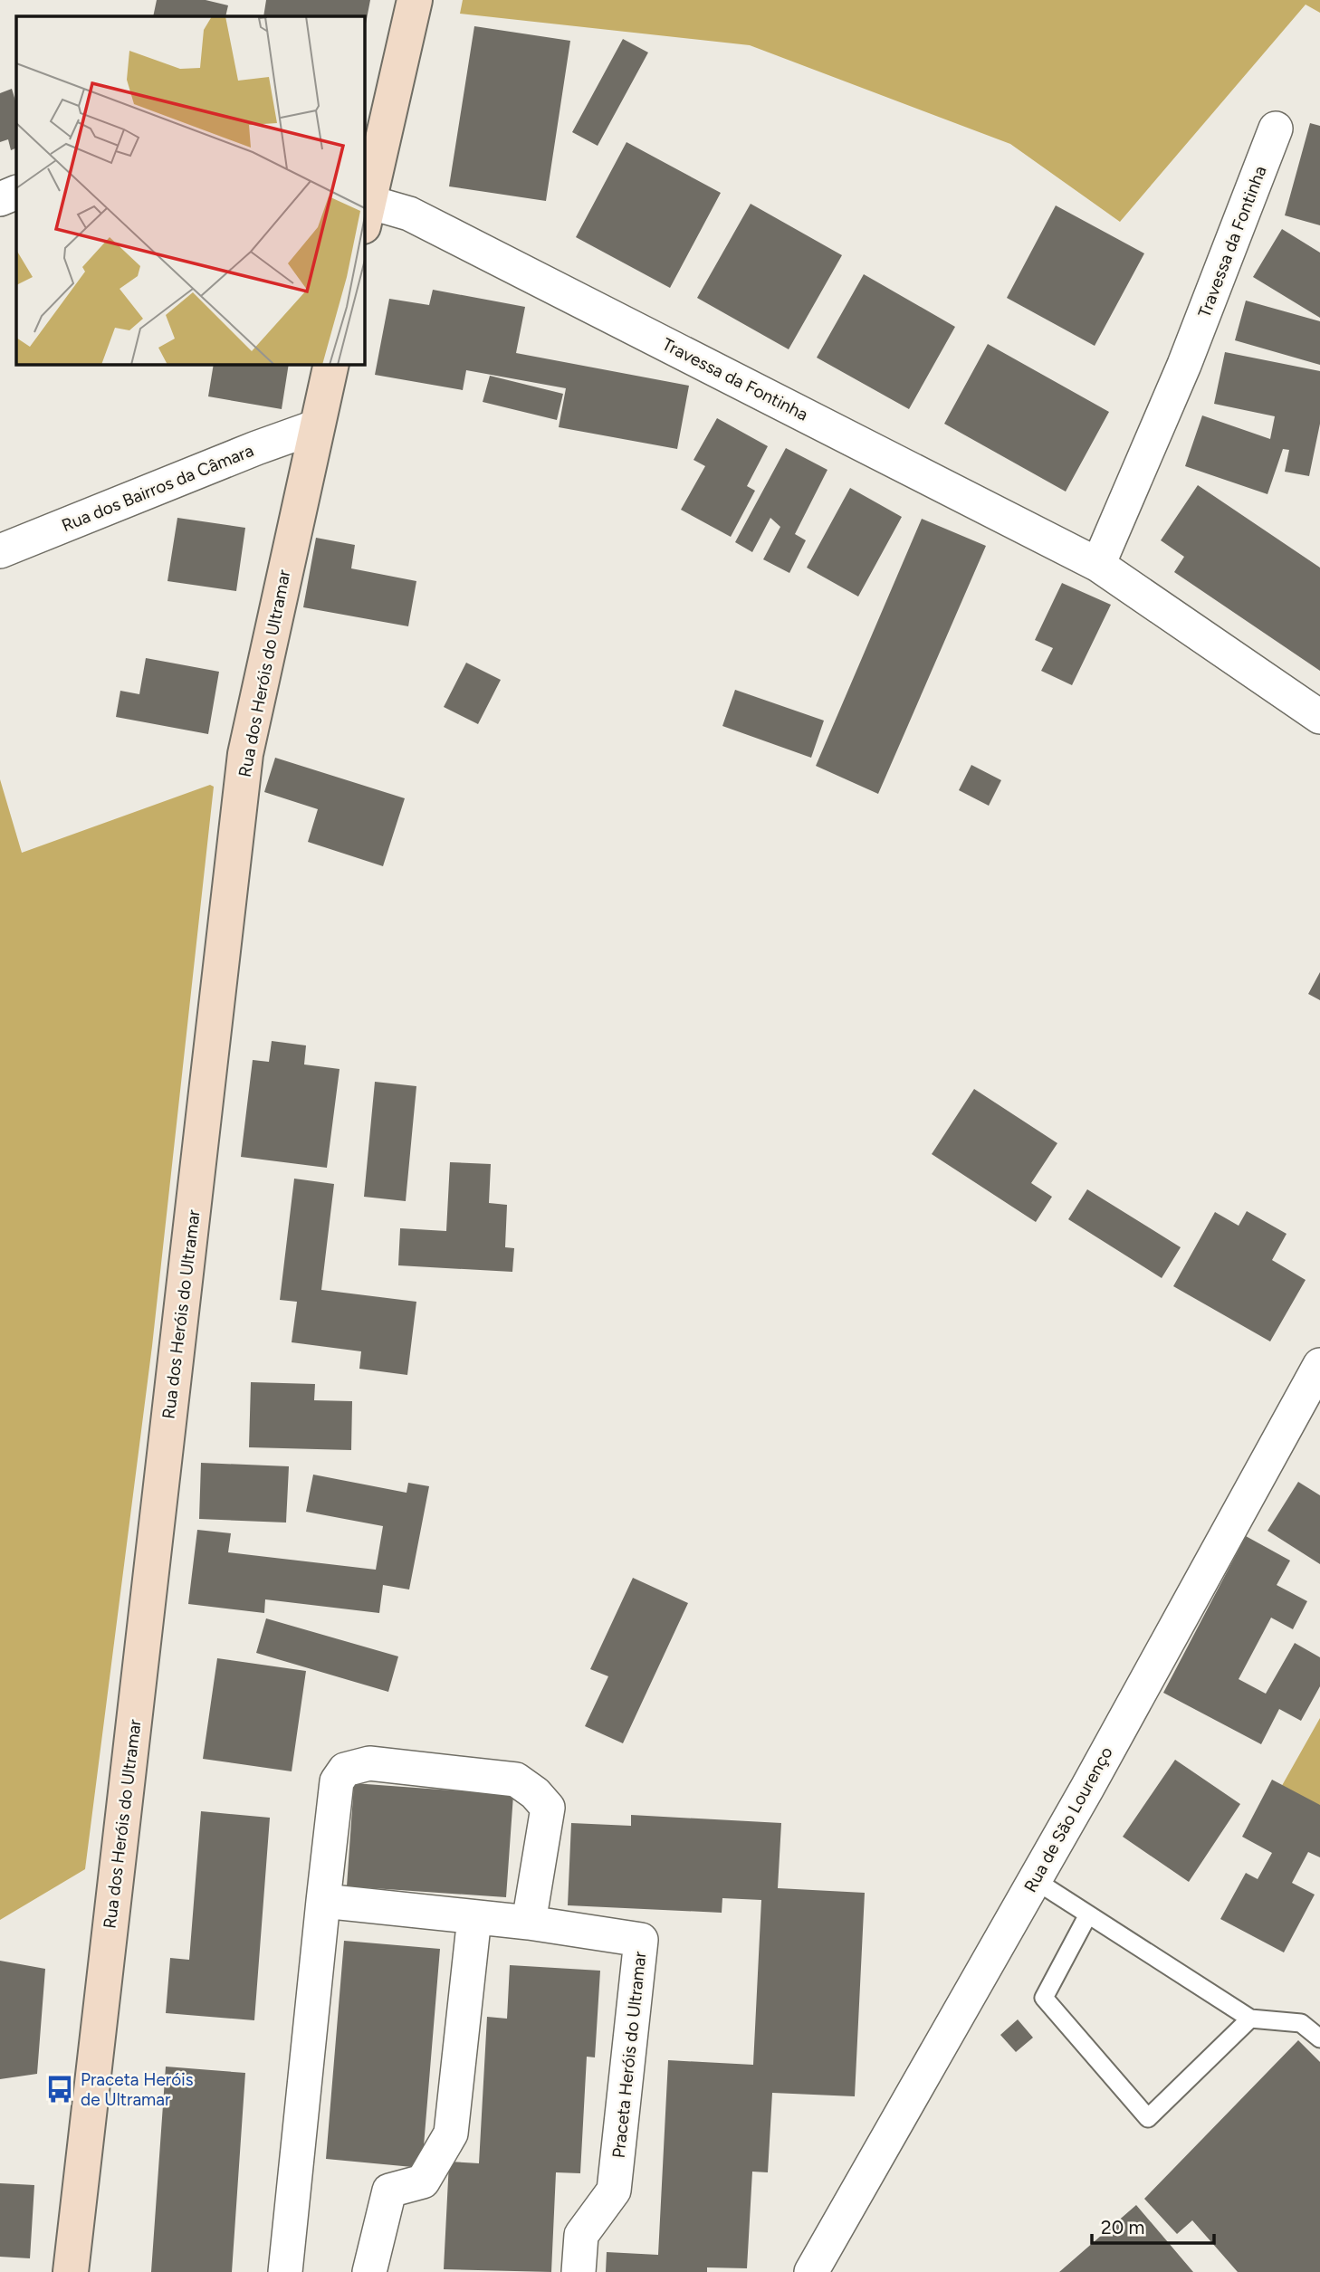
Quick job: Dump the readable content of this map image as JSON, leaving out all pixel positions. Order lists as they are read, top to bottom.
{
  "streets": {
    "street": [
      "Travessa da Fontinha",
      "Rua dos Bairros da Câmara",
      "Rua dos Heróis do Ultramar",
      "Rua de São Lourenço",
      "Praceta Heróis do Ultramar"
    ]
  },
  "crossings": [
    ["Rua dos Bairros da Câmara", "Rua dos Heróis do Ultramar"]
  ],
  "places": {
    "bus stop": ["Praceta Heróis de Ultramar"]
  },
  "scale_bar": "20 m"
}
